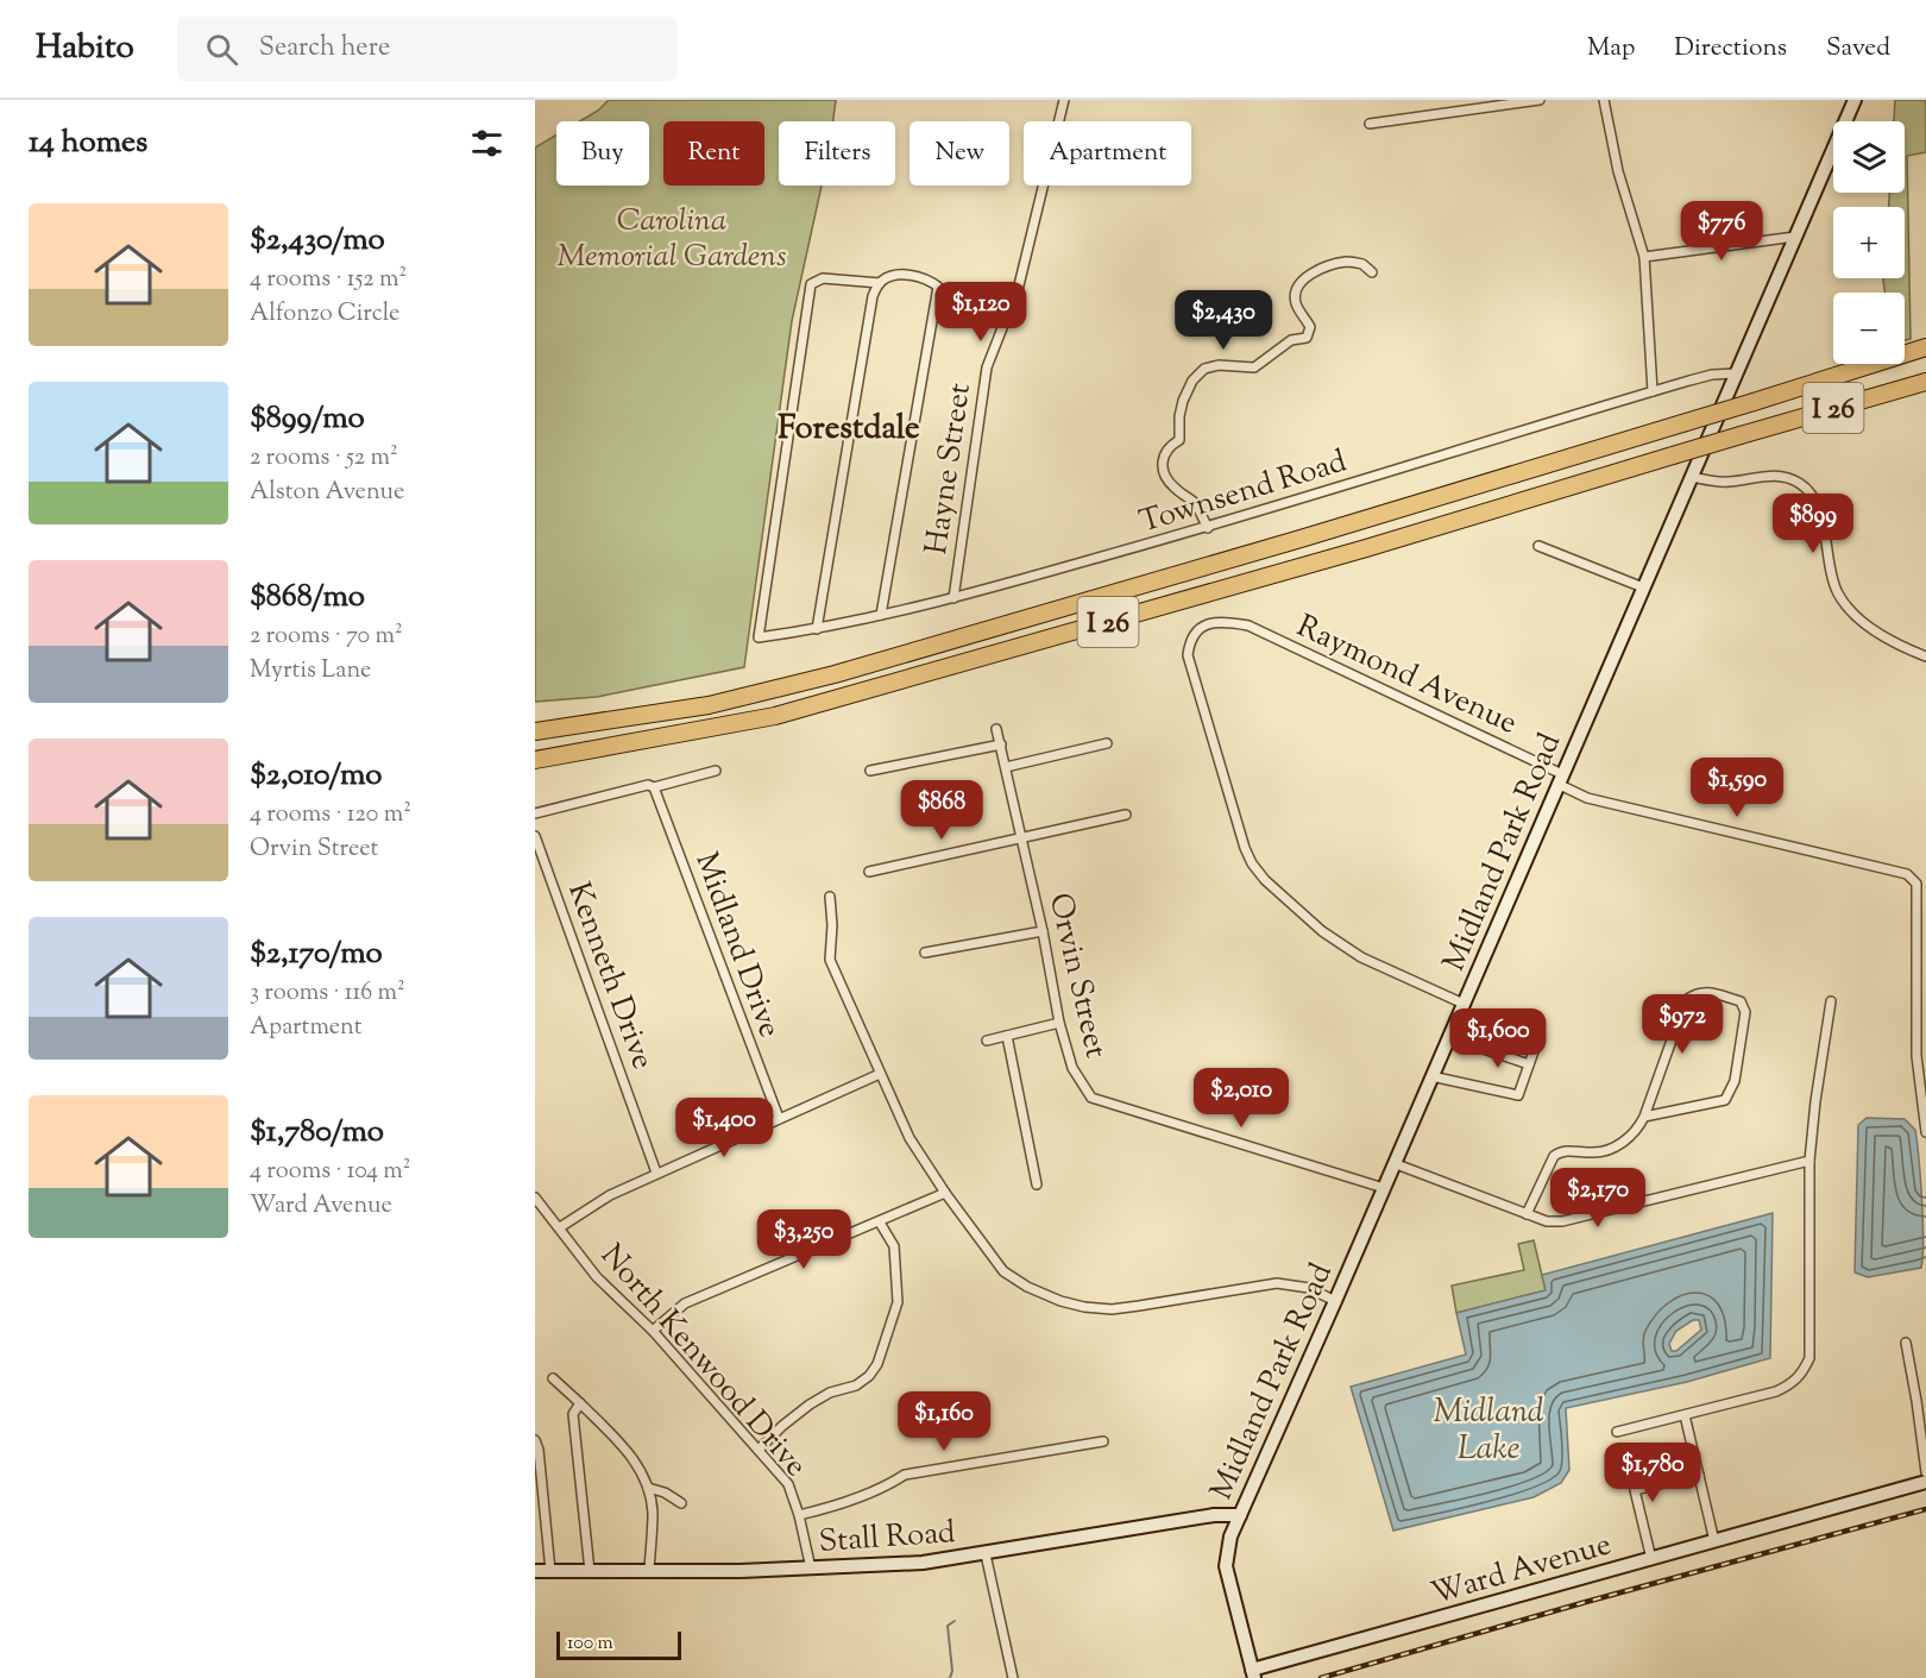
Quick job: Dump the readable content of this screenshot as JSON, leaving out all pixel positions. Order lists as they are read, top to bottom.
{
  "streets": {
    "highway": ["I 26"],
    "street": [
      "Hayne Street",
      "Townsend Road",
      "Raymond Avenue",
      "Midland Park Road",
      "Midland Drive",
      "Kenneth Drive",
      "Orvin Street",
      "North Kenwood Drive",
      "Stall Road",
      "Ward Avenue"
    ]
  },
  "crossings": [
    ["Hayne Street", "Townsend Road"],
    ["Townsend Road", "Midland Park Road"],
    ["Raymond Avenue", "Midland Park Road"],
    ["Midland Park Road", "Orvin Street"],
    ["Midland Park Road", "Stall Road"],
    ["Midland Park Road", "Ward Avenue"],
    ["North Kenwood Drive", "Stall Road"]
  ],
  "districts": ["Forestdale"],
  "water": ["Midland Lake"],
  "parks": ["Carolina Memorial Gardens"],
  "scale_bar": "100 m",
  "page": {
    "header": "Habito",
    "search": "Search here",
    "nav": ["Map", "Directions", "Saved"],
    "heading": "14 homes",
    "map_buttons": ["+", "−"],
    "chip": [
      "Buy",
      "Rent",
      "Filters",
      "New",
      "Apartment"
    ],
    "list": [
      {
        "name": "$2,430/mo",
        "note": "4 rooms · 152 m² · Alfonzo Circle"
      },
      {
        "name": "$899/mo",
        "note": "2 rooms · 52 m² · Alston Avenue"
      },
      {
        "name": "$868/mo",
        "note": "2 rooms · 70 m² · Myrtis Lane"
      },
      {
        "name": "$2,010/mo",
        "note": "4 rooms · 120 m² · Orvin Street"
      },
      {
        "name": "$2,170/mo",
        "note": "3 rooms · 116 m² · Apartment"
      },
      {
        "name": "$1,780/mo",
        "note": "4 rooms · 104 m² · Ward Avenue"
      }
    ],
    "price": [
      "$776",
      "$1,120",
      "$2,430",
      "$899",
      "$1,590",
      "$868",
      "$972",
      "$1,600",
      "$2,010",
      "$1,400",
      "$2,170",
      "$3,250",
      "$1,160",
      "$1,780"
    ],
    "scale": "100 m"
  }
}
